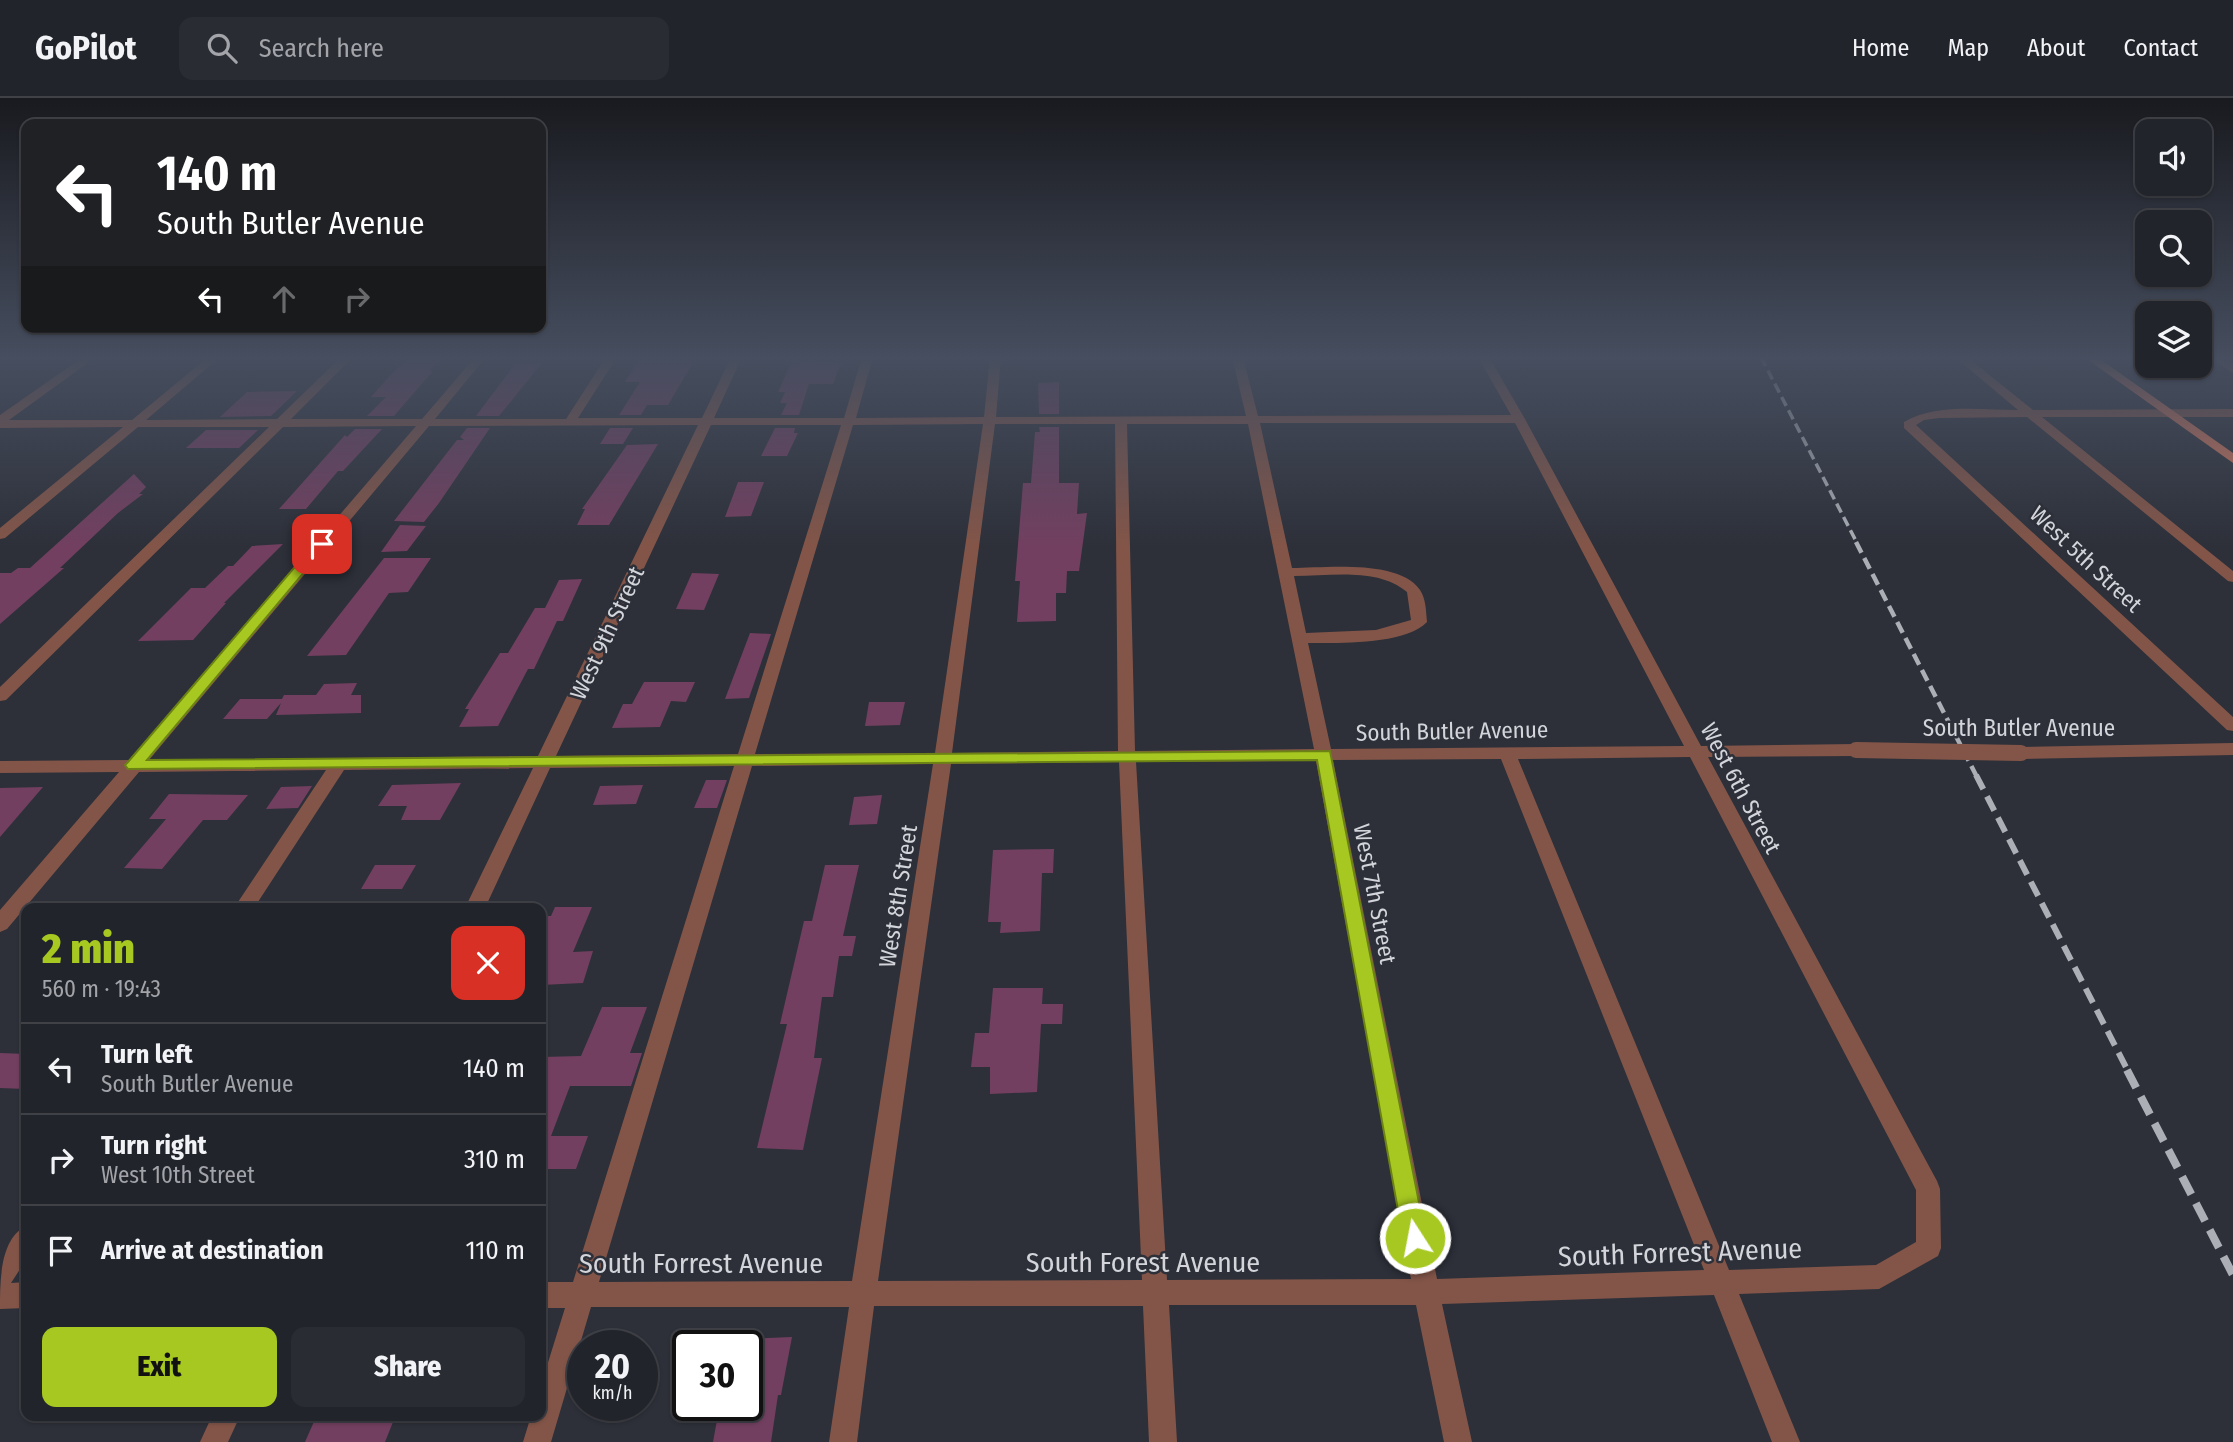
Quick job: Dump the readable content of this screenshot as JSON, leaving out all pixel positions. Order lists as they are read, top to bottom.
{
  "streets": {
    "street": [
      "West 5th Street",
      "West 9th Street",
      "South Butler Avenue",
      "West 6th Street",
      "West 7th Street",
      "West 8th Street",
      "South Forrest Avenue",
      "South Forest Avenue"
    ]
  },
  "crossings": [
    ["West 9th Street", "South Butler Avenue"],
    ["South Butler Avenue", "West 6th Street"],
    ["South Butler Avenue", "West 7th Street"],
    ["South Butler Avenue", "West 8th Street"],
    ["West 6th Street", "South Forrest Avenue"],
    ["West 7th Street", "South Forrest Avenue"],
    ["West 7th Street", "South Forest Avenue"],
    ["West 8th Street", "South Forrest Avenue"],
    ["West 8th Street", "South Forest Avenue"],
    ["South Forrest Avenue", "South Forest Avenue"]
  ],
  "page": {
    "header": "GoPilot",
    "search": "Search here",
    "nav": [
      "Home",
      "Map",
      "About",
      "Contact"
    ],
    "turn": ["140 m", "South Butler Avenue"],
    "heading": ["2 min", "560 m · 19:43"],
    "list": [
      {
        "name": "Turn left",
        "note": "South Butler Avenue",
        "value": "140 m"
      },
      {
        "name": "Turn right",
        "note": "West 10th Street",
        "value": "310 m"
      },
      {
        "name": "Arrive at destination",
        "value": "110 m"
      }
    ],
    "buttons": ["Exit", "Share"],
    "speed": "20 km/h",
    "limit": "30"
  }
}
